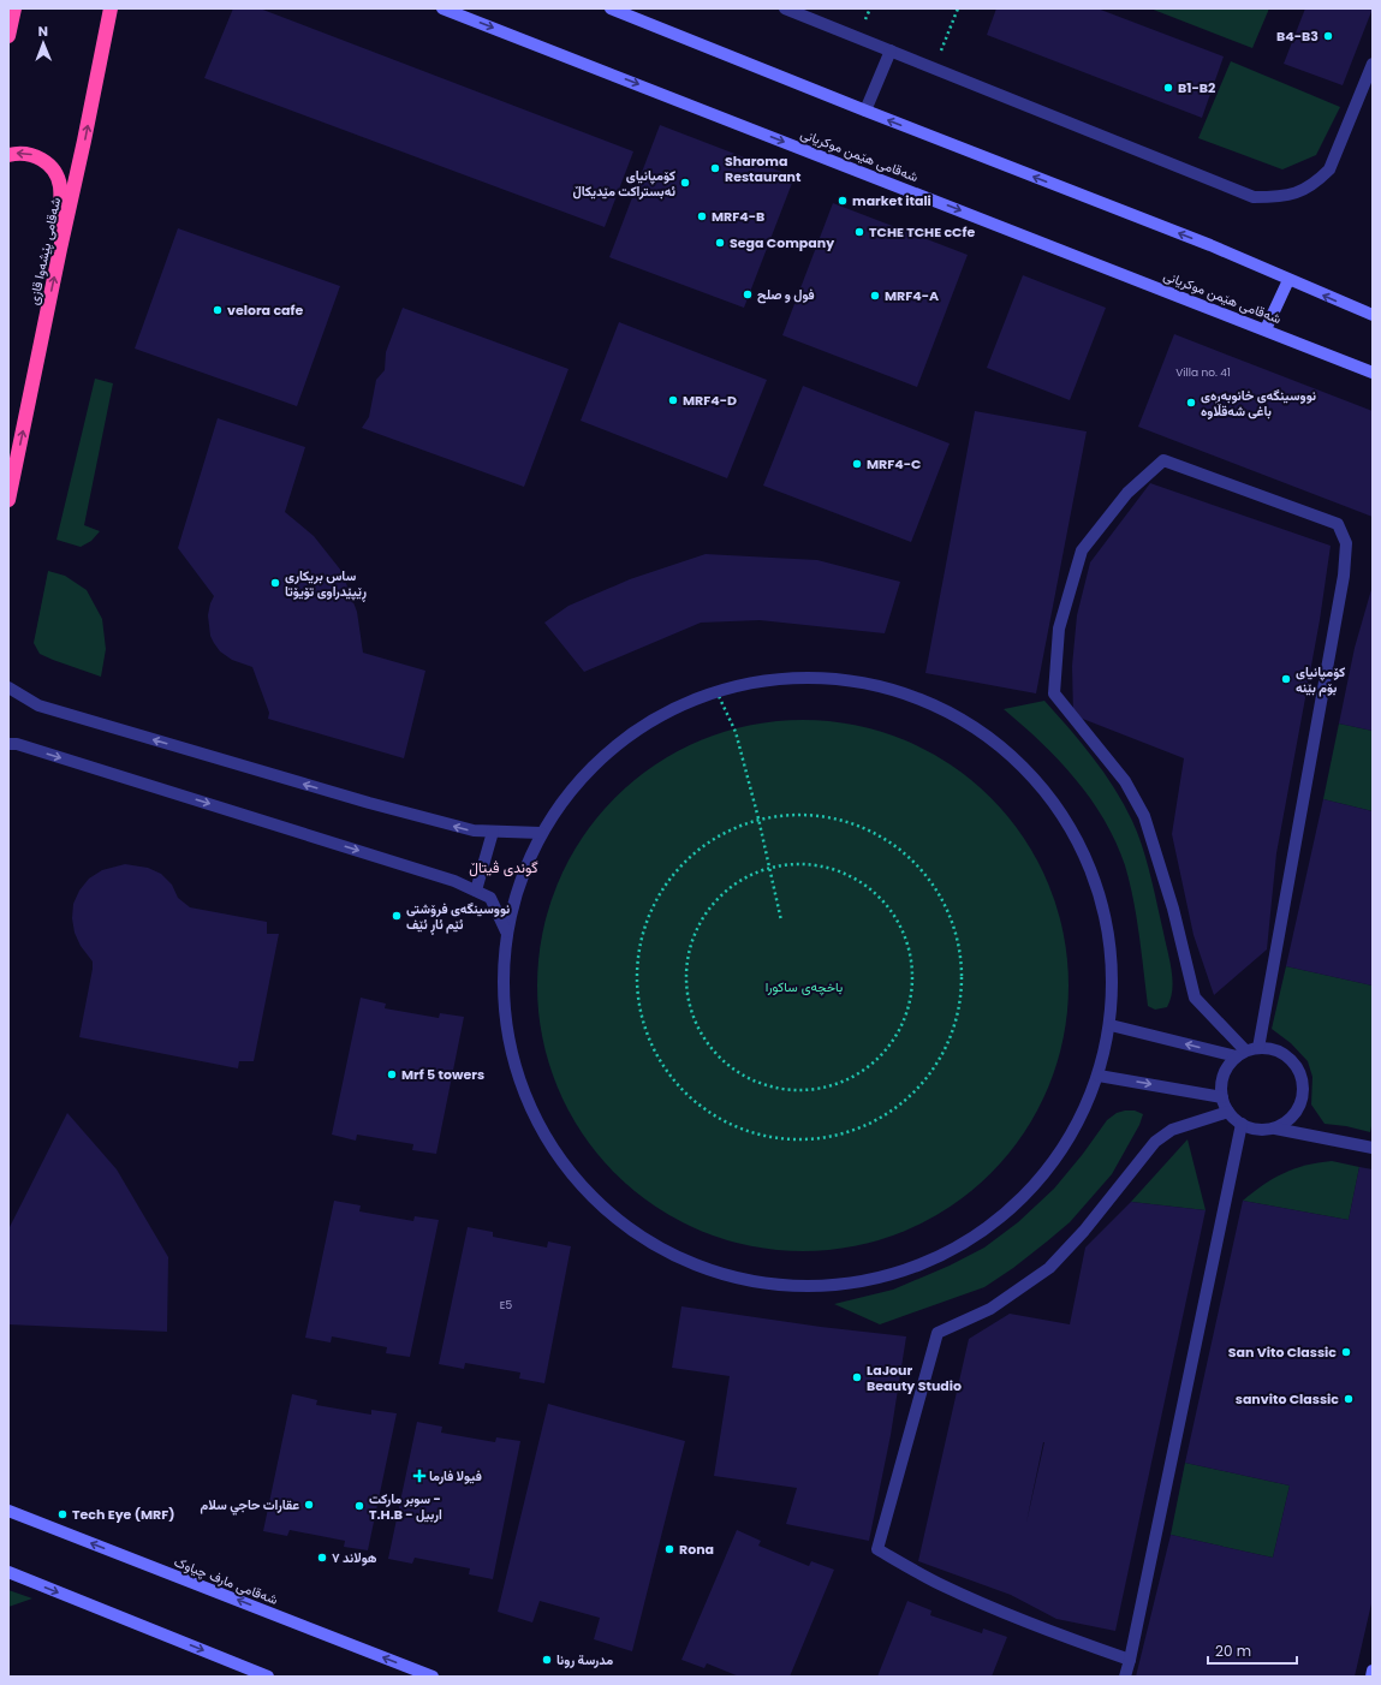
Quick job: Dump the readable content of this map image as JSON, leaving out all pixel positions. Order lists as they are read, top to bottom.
{
  "streets": {
    "highway": ["شەقامی پێشەوا قازی"],
    "street": ["شەقامی هێمن موکریانی", "شەقامی مارف چیاوک"]
  },
  "one_way": ["شەقامی پێشەوا قازی"],
  "districts": ["گوندی ڤیتاڵ"],
  "parks": ["باخچەی ساکورا"],
  "places": {
    "other": [
      "B4-B3",
      "B1-B2",
      "Sharoma Restaurant",
      "کۆمپانیای ئەبستراکت مێدیکاڵ",
      "market itali",
      "MRF4-B",
      "TCHE TCHE cCfe",
      "Sega Company",
      "فول و صلح",
      "MRF4-A",
      "velora cafe",
      "MRF4-D",
      "نووسینگەی خانوبەرەی باغی شەقڵاوە",
      "MRF4-C",
      "ساس بریکاری ڕێپێدراوی تۆیۆتا",
      "کۆمپانیای بۆم بێنە",
      "نووسینگەی فرۆشتی ئێم ئاڕ ئێف",
      "Mrf 5 towers",
      "San Vito Classic",
      "LaJour Beauty Studio",
      "sanvito Classic",
      "عقارات حاجي سلام",
      "سوبر ماركت - T.H.B - اربيل",
      "Tech Eye (MRF)",
      "Rona",
      "هولاند ٧",
      "مدرسة رونا"
    ],
    "health": ["فيولا فارما"]
  },
  "house_numbers": ["Villa no. 41", "E5"],
  "scale_bar": "20 m",
  "north": "top"
}
